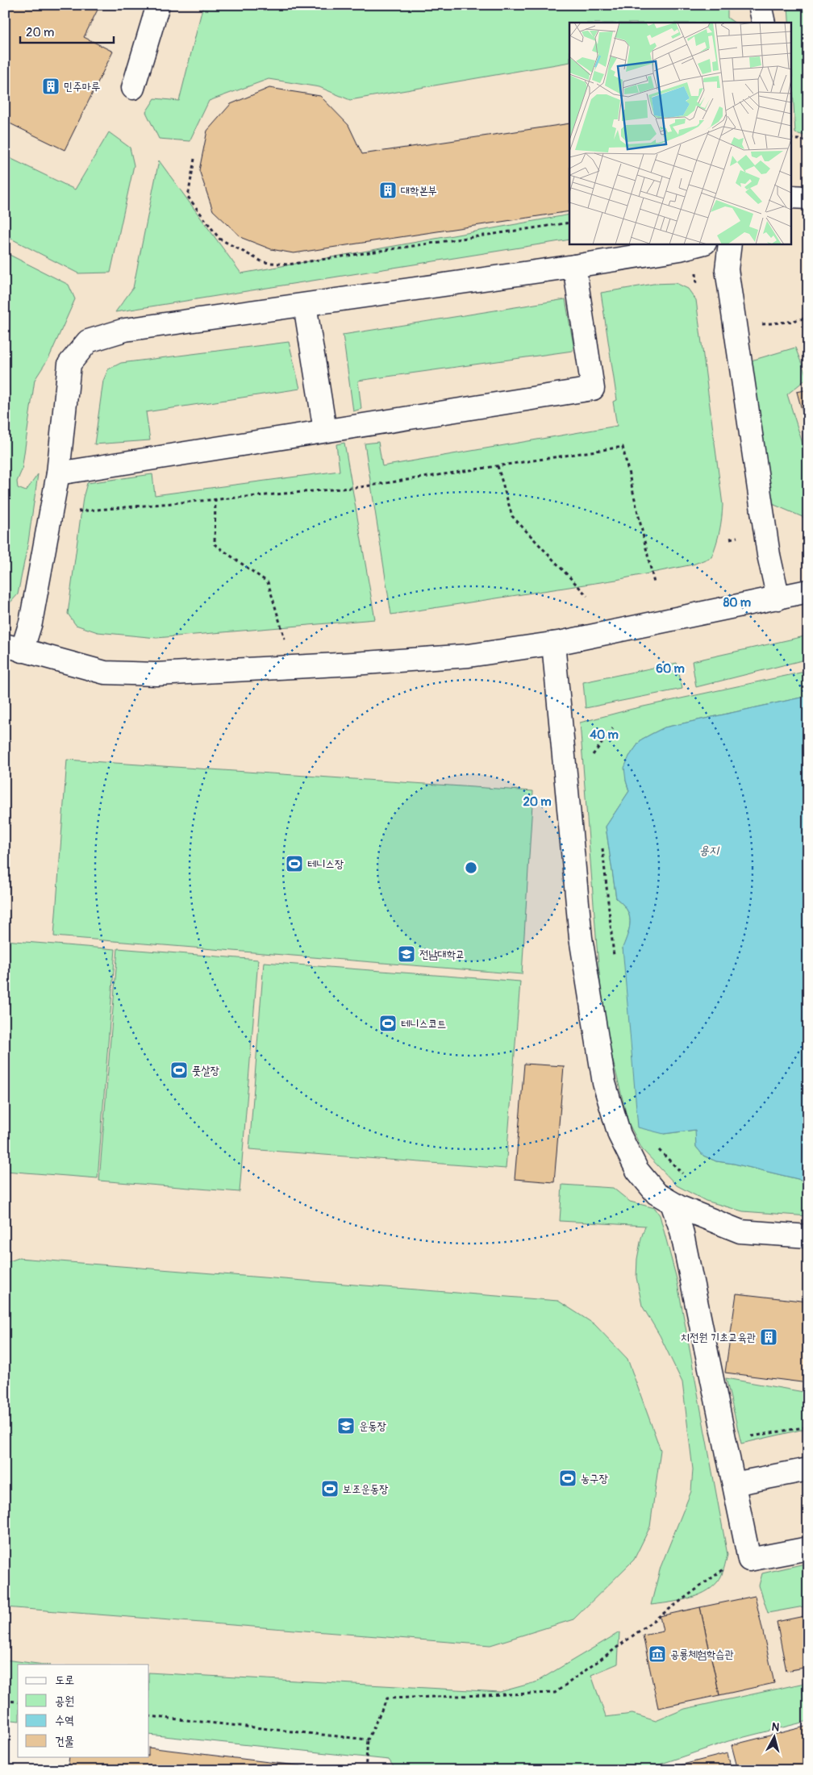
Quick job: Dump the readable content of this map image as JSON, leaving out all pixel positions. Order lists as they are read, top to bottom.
{
  "water": ["용지"],
  "places": {
    "building": ["민주마루", "대학본부", "치전원 기초교육관"],
    "sports": [
      "테니스장",
      "테니스코트",
      "풋살장",
      "농구장",
      "보조운동장"
    ],
    "school or university": ["전남대학교", "운동장"],
    "museum": ["공룡체험학습관"]
  },
  "legend": [
    "도로",
    "공원",
    "수역",
    "건물"
  ],
  "scale_bar": "20 m",
  "north": "top",
  "rings": [
    "80 m",
    "60 m",
    "40 m",
    "20 m"
  ]
}
